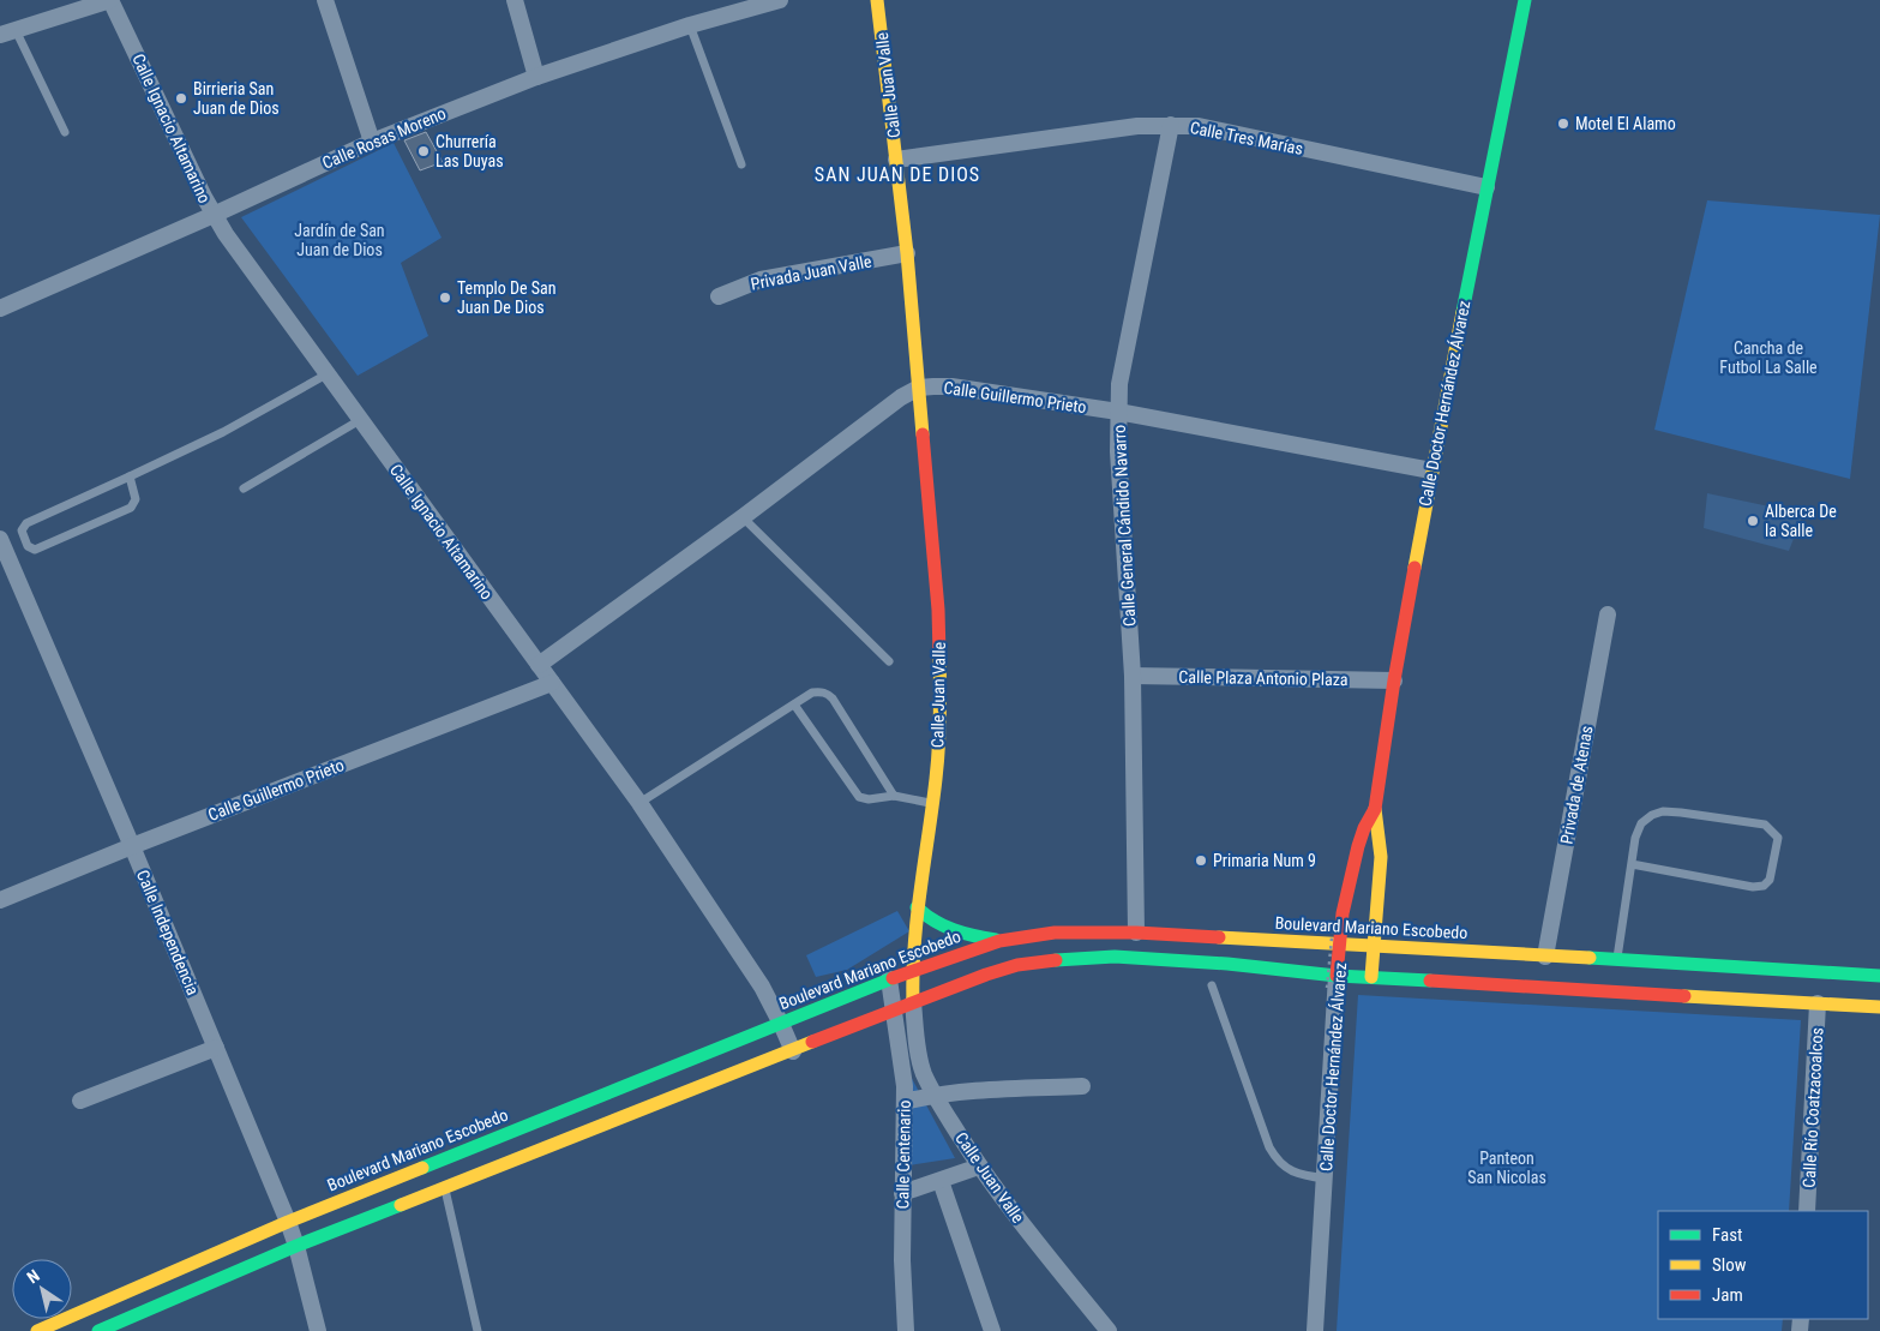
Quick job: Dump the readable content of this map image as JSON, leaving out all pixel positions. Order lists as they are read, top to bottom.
{
  "streets": {
    "main road": ["Calle Juan Valle", "Calle Doctor Hernández Álvarez", "Boulevard Mariano Escobedo"],
    "street": [
      "Calle Ignacio Altamarino",
      "Calle Rosas Moreno",
      "Calle Tres Marías",
      "Privada Juan Valle",
      "Calle Guillermo Prieto",
      "Calle General Cándido Navarro",
      "Calle Plaza Antonio Plaza",
      "Privada de Atenas",
      "Calle Independencia",
      "Calle Río Coatzacoalcos",
      "Calle Centenario"
    ]
  },
  "crossings": [
    ["Calle Juan Valle", "Calle Tres Marías"],
    ["Calle Juan Valle", "Privada Juan Valle"],
    ["Calle Juan Valle", "Calle Guillermo Prieto"],
    ["Calle Juan Valle", "Boulevard Mariano Escobedo"],
    ["Calle Ignacio Altamarino", "Calle Rosas Moreno"],
    ["Calle Ignacio Altamarino", "Calle Guillermo Prieto"],
    ["Calle Ignacio Altamarino", "Boulevard Mariano Escobedo"],
    ["Calle Tres Marías", "Calle Doctor Hernández Álvarez"],
    ["Calle Tres Marías", "Calle General Cándido Navarro"],
    ["Calle Guillermo Prieto", "Calle Doctor Hernández Álvarez"],
    ["Calle Guillermo Prieto", "Calle General Cándido Navarro"],
    ["Calle Guillermo Prieto", "Calle Independencia"],
    ["Calle Doctor Hernández Álvarez", "Calle Plaza Antonio Plaza"],
    ["Calle Doctor Hernández Álvarez", "Boulevard Mariano Escobedo"],
    ["Calle General Cándido Navarro", "Calle Plaza Antonio Plaza"],
    ["Calle General Cándido Navarro", "Boulevard Mariano Escobedo"],
    ["Privada de Atenas", "Boulevard Mariano Escobedo"],
    ["Boulevard Mariano Escobedo", "Calle Independencia"],
    ["Boulevard Mariano Escobedo", "Calle Centenario"]
  ],
  "districts": ["SAN JUAN DE DIOS"],
  "parks": ["Jardín de San Juan de Dios", "Cancha de Futbol La Salle", "Panteon San Nicolas"],
  "places": [
    "Birrieria San Juan de Dios",
    "Motel El Alamo",
    "Churrería Las Duyas",
    "Templo De San Juan De Dios",
    "Alberca De la Salle",
    "Primaria Num 9"
  ],
  "legend": ["Fast", "Slow", "Jam"],
  "north": "top left"
}
